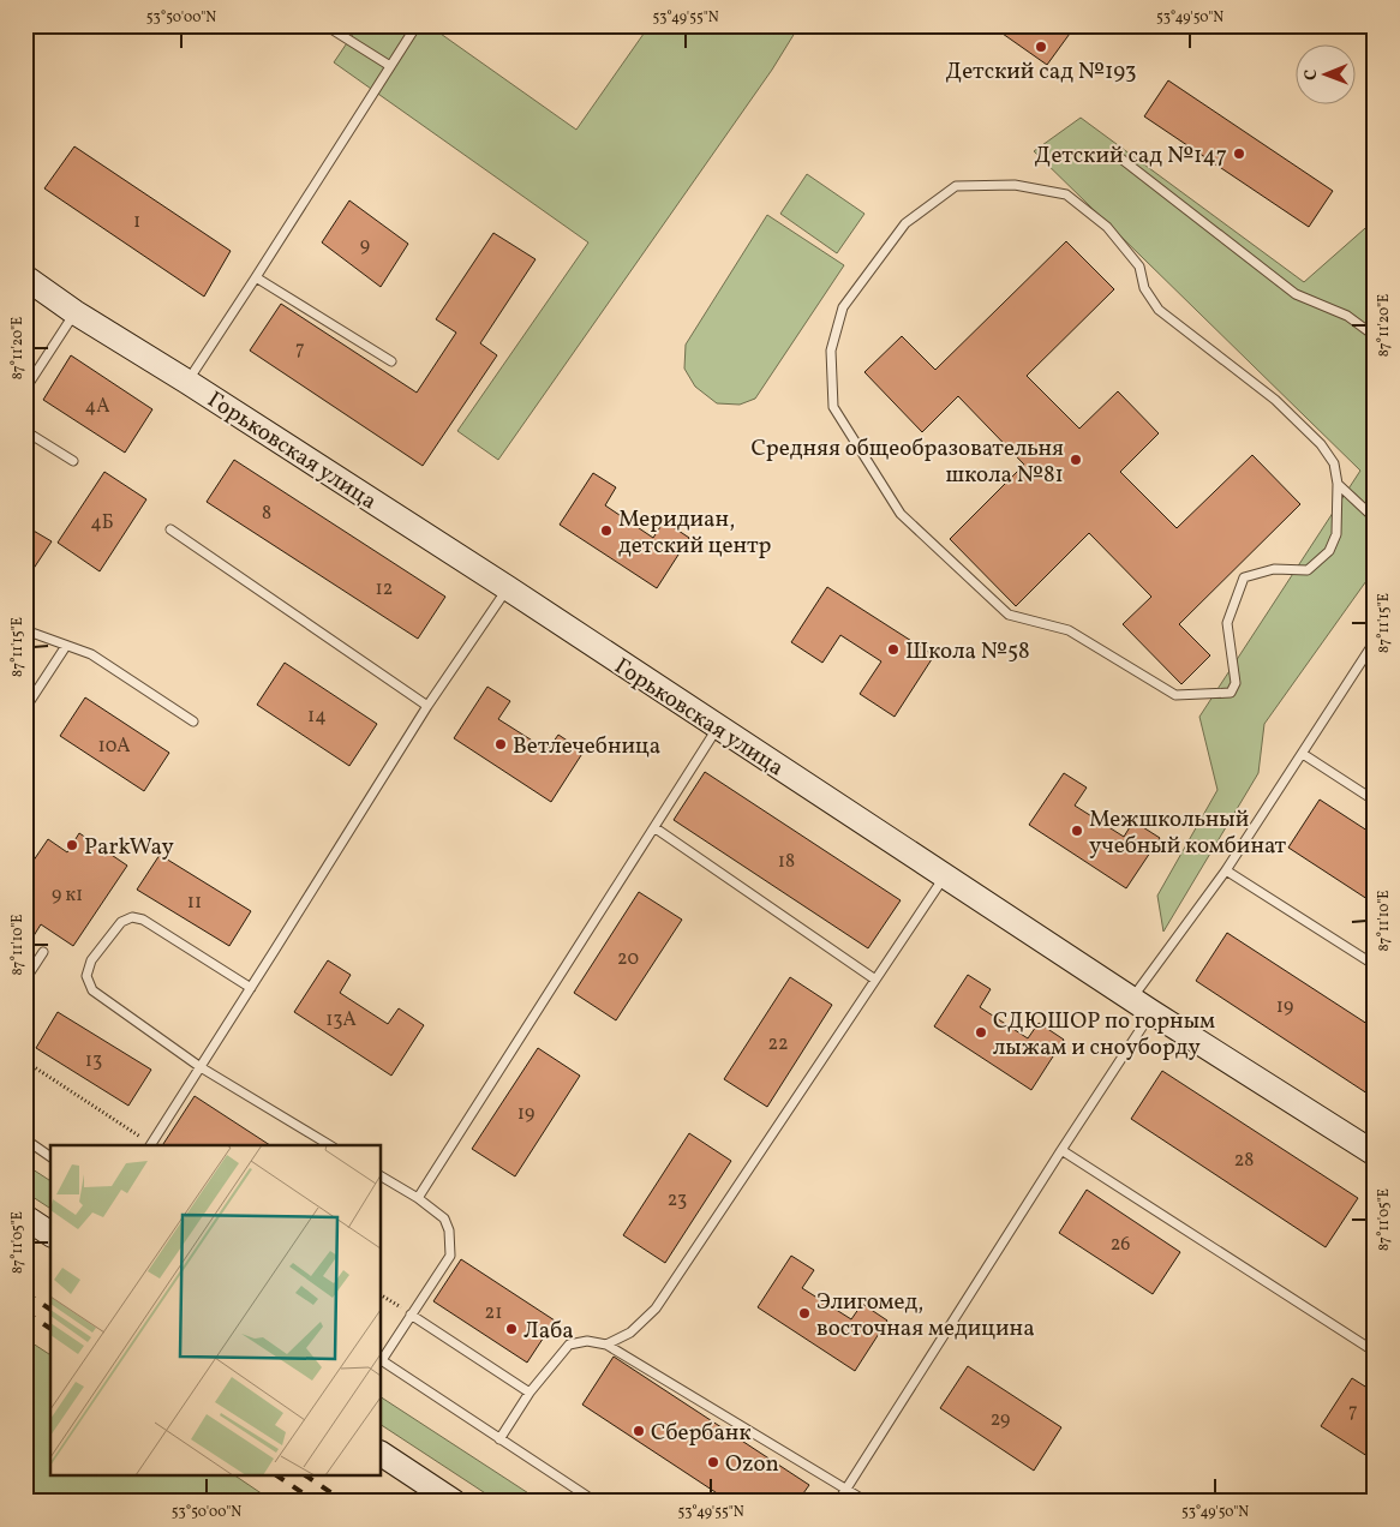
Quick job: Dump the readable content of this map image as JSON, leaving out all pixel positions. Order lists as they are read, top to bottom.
{
  "streets": {
    "street": ["Горьковская улица"]
  },
  "places": [
    "Детский сад №193",
    "Детский сад №147",
    "Средняя общеобразовательня школа №81",
    "Меридиан, детский центр",
    "Школа №58",
    "Ветлечебница",
    "Межшкольный учебный комбинат",
    "ParkWay",
    "СДЮШОР по горным лыжам и сноуборду",
    "Элигомед, восточная медицина",
    "Лаба",
    "Сбербанк",
    "Ozon"
  ],
  "house_numbers": [
    "1",
    "9",
    "7",
    "4А",
    "8",
    "4Б",
    "12",
    "14",
    "10А",
    "18",
    "9 к1",
    "11",
    "20",
    "19",
    "13А",
    "22",
    "13",
    "19",
    "28",
    "23",
    "26",
    "21",
    "7",
    "29"
  ],
  "north": "left",
  "coordinates": [
    "53°50'00\"N",
    "53°49'55\"N",
    "53°49'50\"N",
    "87°11'20\"E",
    "87°11'15\"E",
    "87°11'10\"E",
    "87°11'05\"E"
  ]
}
